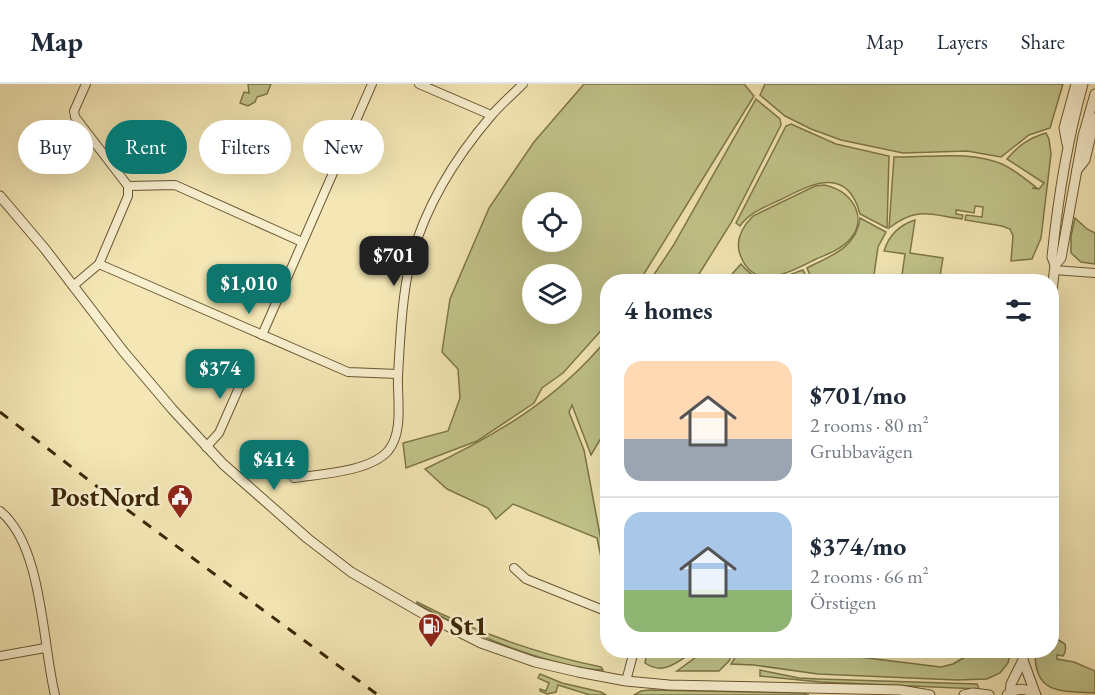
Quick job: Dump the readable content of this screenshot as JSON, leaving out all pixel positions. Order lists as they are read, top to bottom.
{
  "places": {
    "public building": ["PostNord"],
    "fuel station": ["St1"]
  },
  "page": {
    "header": "Map",
    "nav": ["Map", "Layers", "Share"],
    "chip": [
      "Buy",
      "Rent",
      "Filters",
      "New"
    ],
    "price": [
      "$701",
      "$1,010",
      "$374",
      "$414"
    ],
    "heading": "4 homes",
    "list": [
      {
        "name": "$701/mo",
        "note": "2 rooms · 80 m² · Grubbavägen"
      },
      {
        "name": "$374/mo",
        "note": "2 rooms · 66 m² · Örstigen"
      }
    ]
  }
}
